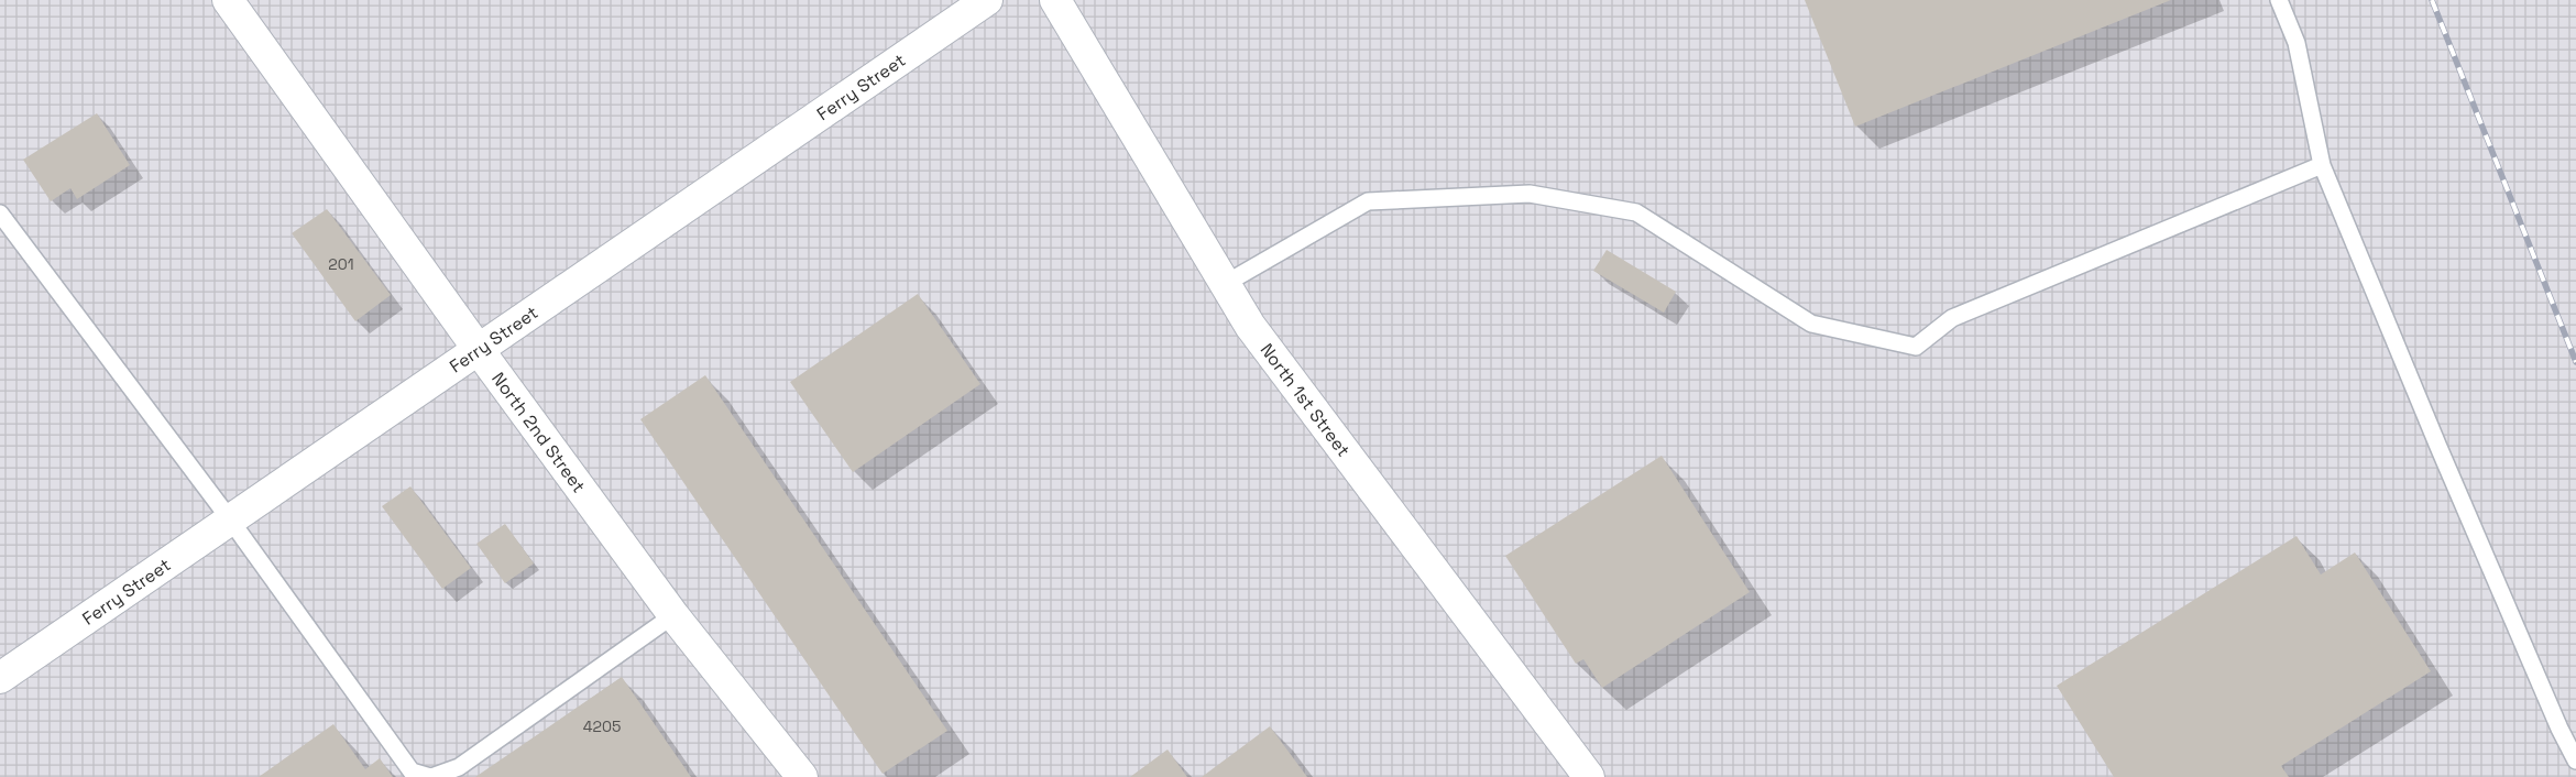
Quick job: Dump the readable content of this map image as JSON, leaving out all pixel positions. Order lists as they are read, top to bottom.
{
  "streets": {
    "street": ["Ferry Street", "North 1st Street", "North 2nd Street"]
  },
  "crossings": [
    ["Ferry Street", "North 2nd Street"]
  ],
  "house_numbers": ["201", "4205"]
}
